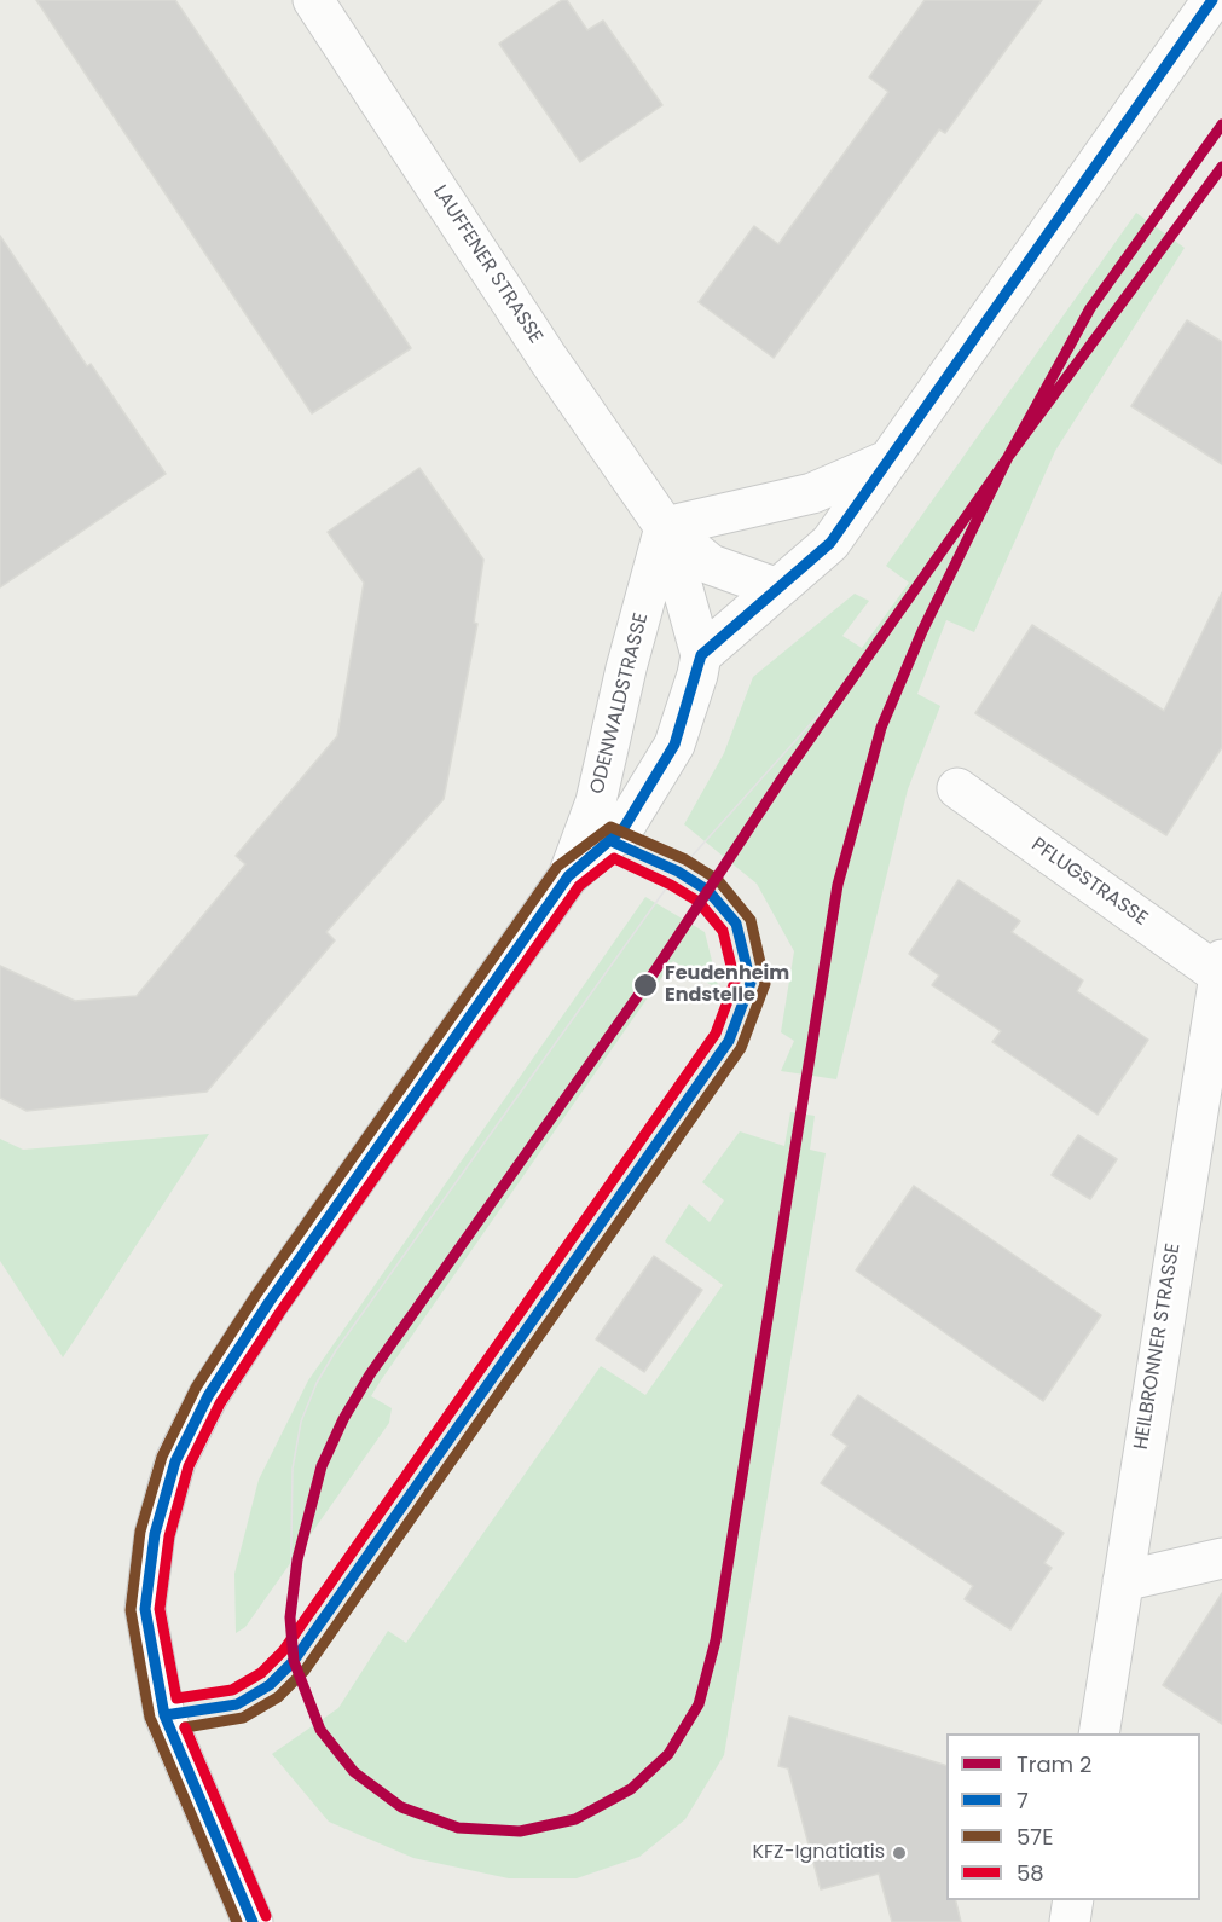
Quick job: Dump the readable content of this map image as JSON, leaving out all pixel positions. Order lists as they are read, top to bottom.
{
  "streets": {
    "street": [
      "LAUFFENER STRASSE",
      "ODENWALDSTRASSE",
      "PFLUGSTRASSE",
      "HEILBRONNER STRASSE"
    ]
  },
  "crossings": [
    ["LAUFFENER STRASSE", "ODENWALDSTRASSE"],
    ["PFLUGSTRASSE", "HEILBRONNER STRASSE"]
  ],
  "places": ["Feudenheim Endstelle", "KFZ-Ignatiatis"],
  "lines": [
    "transit line 7",
    "tram line 2",
    "transit line 57E",
    "transit line 58"
  ],
  "legend": [
    "Tram 2",
    "7",
    "57E",
    "58"
  ]
}
